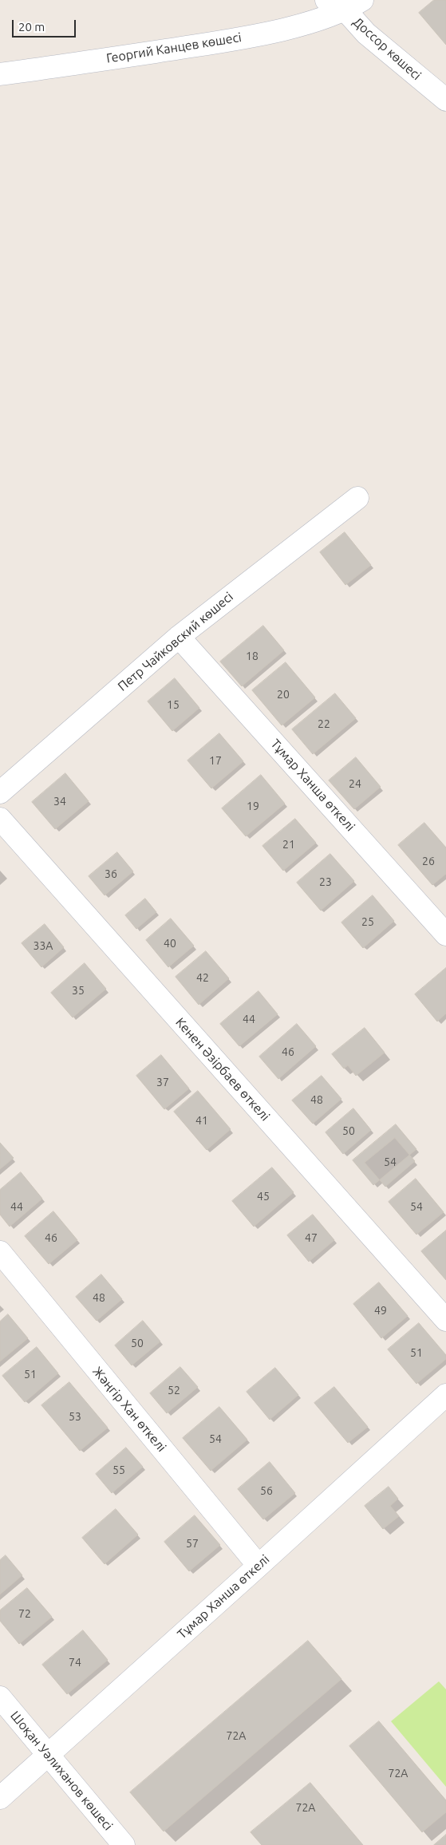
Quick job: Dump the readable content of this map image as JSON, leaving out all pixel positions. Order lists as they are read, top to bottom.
{
  "streets": {
    "street": [
      "Георгий Канцев көшесі",
      "Доссор көшесі",
      "Петр Чайковский көшесі",
      "Тұмар Ханша өткелі",
      "Кенен Әзірбаев өткелі",
      "Жәңгір Хан өткелі",
      "Шоқан Уәлиханов көшесі"
    ]
  },
  "crossings": [
    ["Георгий Канцев көшесі", "Доссор көшесі"],
    ["Петр Чайковский көшесі", "Тұмар Ханша өткелі"],
    ["Тұмар Ханша өткелі", "Жәңгір Хан өткелі"],
    ["Тұмар Ханша өткелі", "Шоқан Уәлиханов көшесі"]
  ],
  "house_numbers": [
    "18",
    "20",
    "15",
    "22",
    "17",
    "24",
    "34",
    "19",
    "21",
    "26",
    "36",
    "23",
    "25",
    "40",
    "33А",
    "42",
    "35",
    "44",
    "46",
    "37",
    "48",
    "41",
    "50",
    "54",
    "45",
    "44",
    "54",
    "46",
    "47",
    "48",
    "49",
    "50",
    "51",
    "51",
    "52",
    "53",
    "54",
    "55",
    "56",
    "57",
    "72",
    "74",
    "72А",
    "72А",
    "72А"
  ],
  "scale_bar": "20 m"
}
